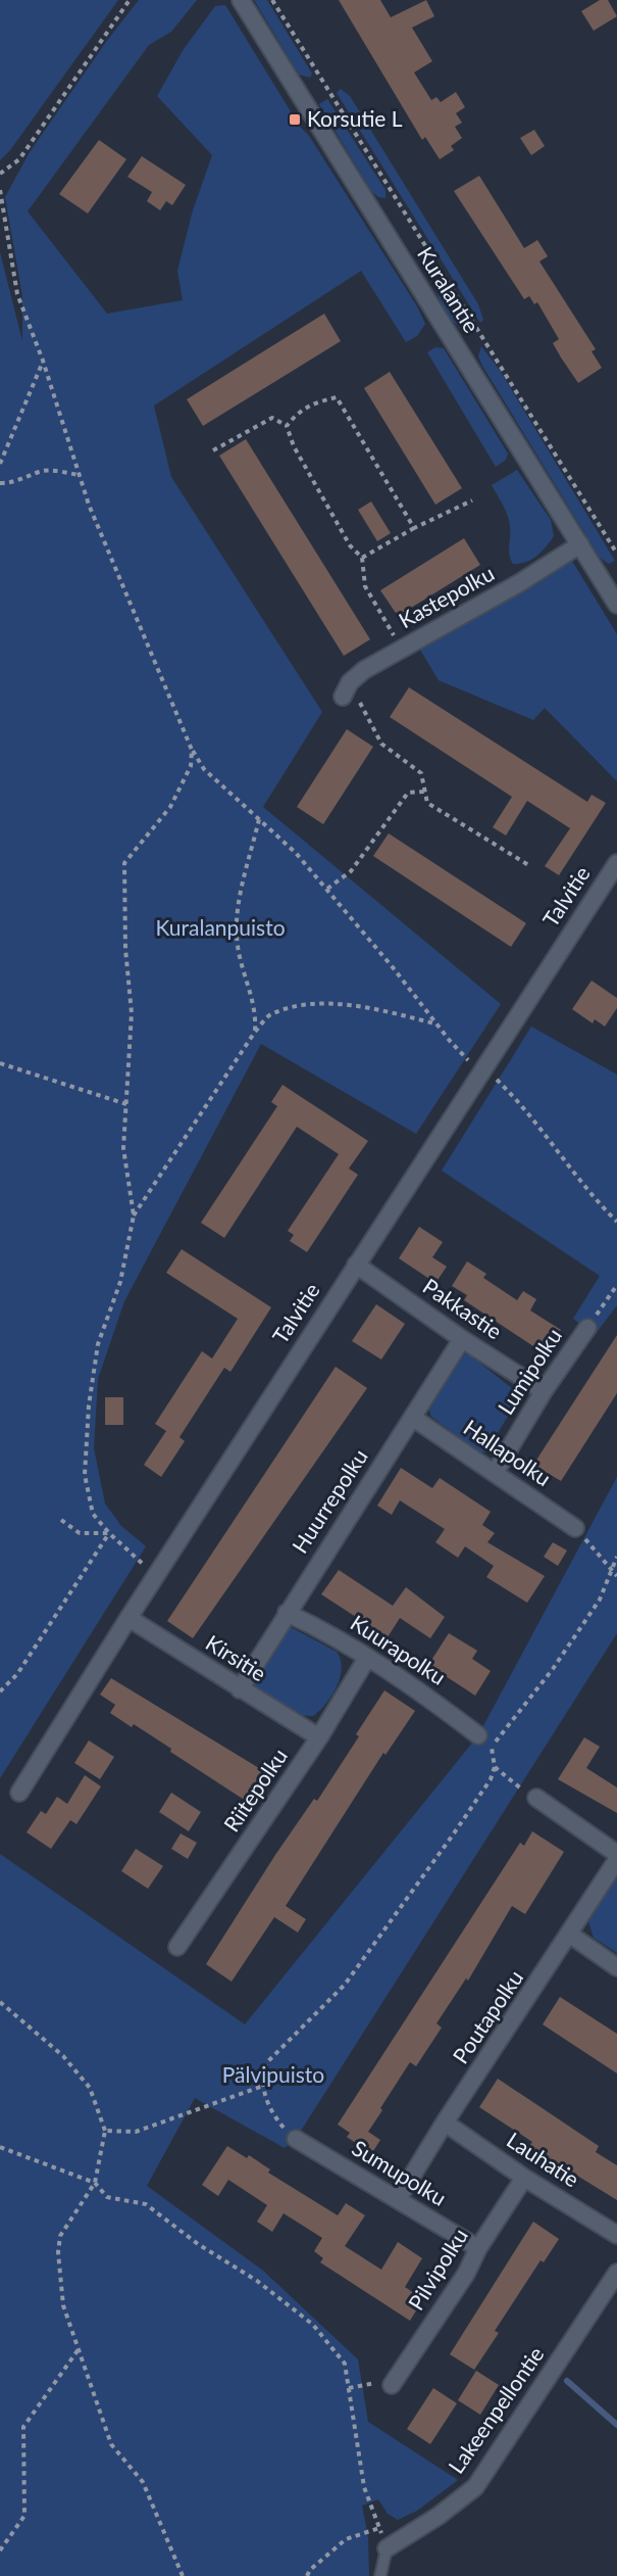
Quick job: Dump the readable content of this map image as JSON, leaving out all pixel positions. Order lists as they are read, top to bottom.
{
  "streets": {
    "street": [
      "Kuralantie",
      "Kastepolku",
      "Talvitie",
      "Pakkastie",
      "Lumipolku",
      "Hallapolku",
      "Huurrepolku",
      "Kuurapolku",
      "Kirsitie",
      "Riitepolku",
      "Poutapolku",
      "Lauhatie",
      "Sumupolku",
      "Pilvipolku",
      "Lakeenpellontie"
    ]
  },
  "crossings": [
    ["Kuralantie", "Kastepolku"],
    ["Talvitie", "Pakkastie"],
    ["Talvitie", "Kirsitie"],
    ["Pakkastie", "Lumipolku"],
    ["Pakkastie", "Huurrepolku"],
    ["Lumipolku", "Hallapolku"],
    ["Hallapolku", "Huurrepolku"],
    ["Huurrepolku", "Kuurapolku"],
    ["Huurrepolku", "Kirsitie"],
    ["Kuurapolku", "Riitepolku"],
    ["Kirsitie", "Riitepolku"],
    ["Poutapolku", "Lauhatie"],
    ["Poutapolku", "Sumupolku"],
    ["Lauhatie", "Pilvipolku"],
    ["Sumupolku", "Pilvipolku"]
  ],
  "parks": ["Kuralanpuisto", "Pälvipuisto"],
  "places": {
    "transit": ["Korsutie L"]
  }
}
